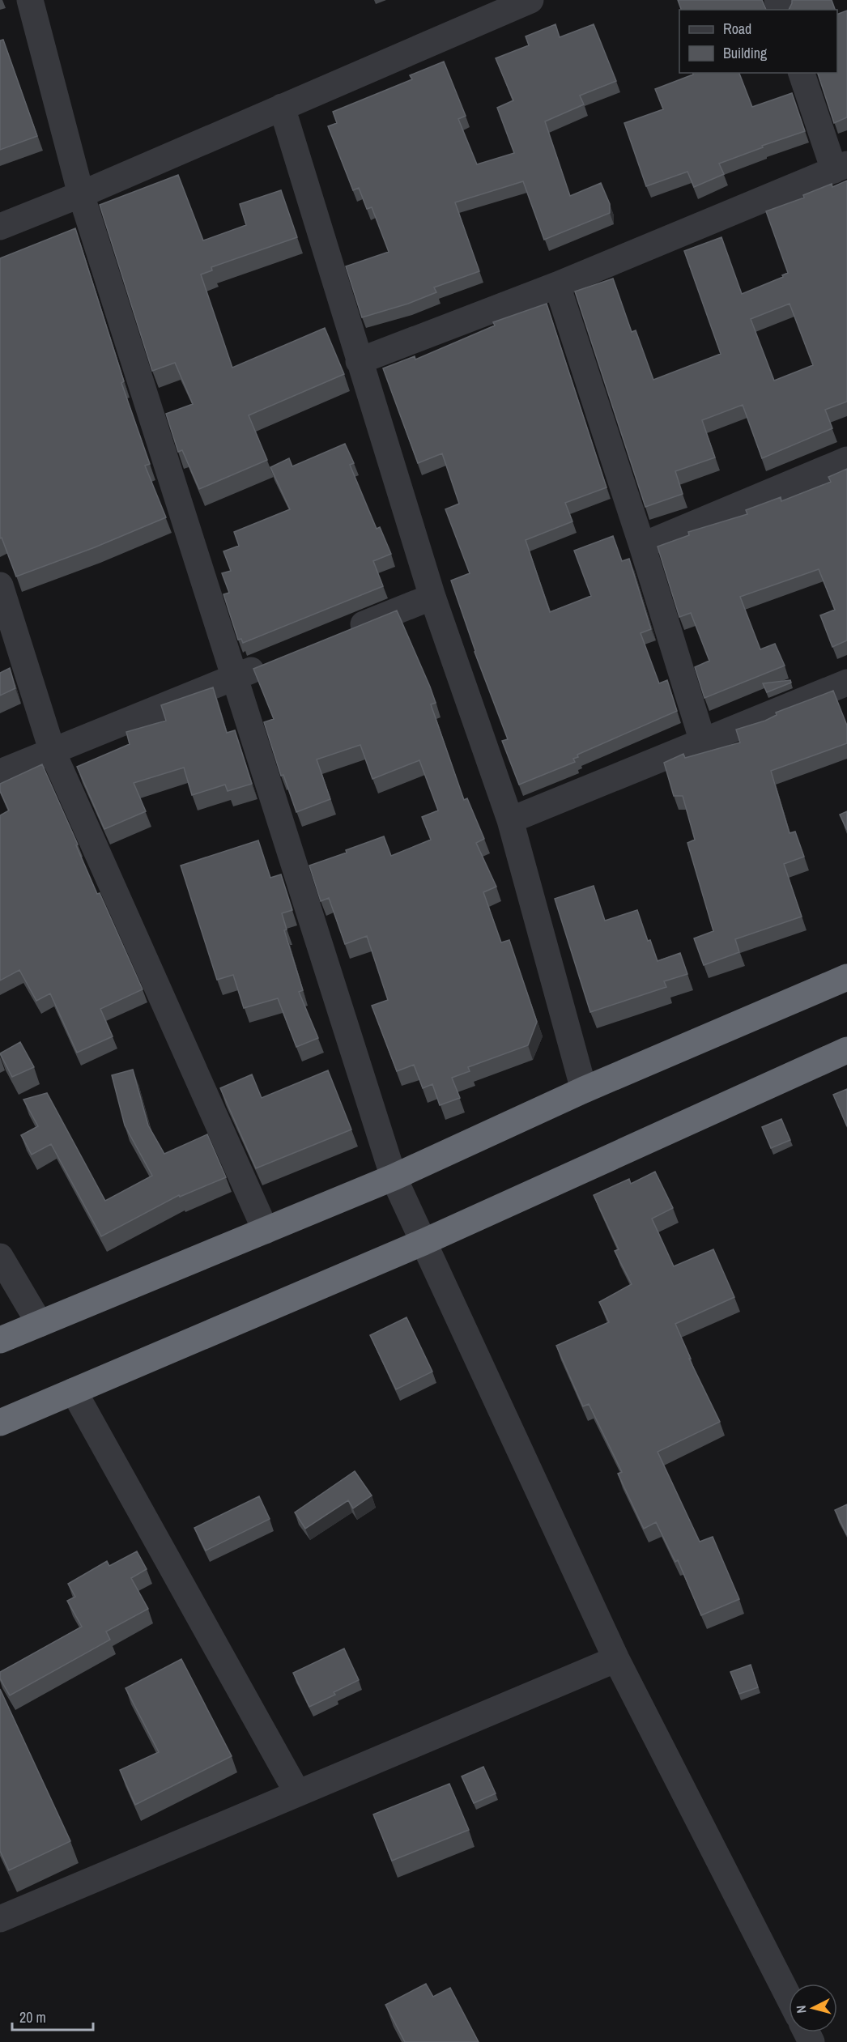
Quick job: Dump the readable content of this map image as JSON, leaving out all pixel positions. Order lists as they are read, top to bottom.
{
  "legend": ["Road", "Building"],
  "scale_bar": "20 m",
  "north": "left"
}
